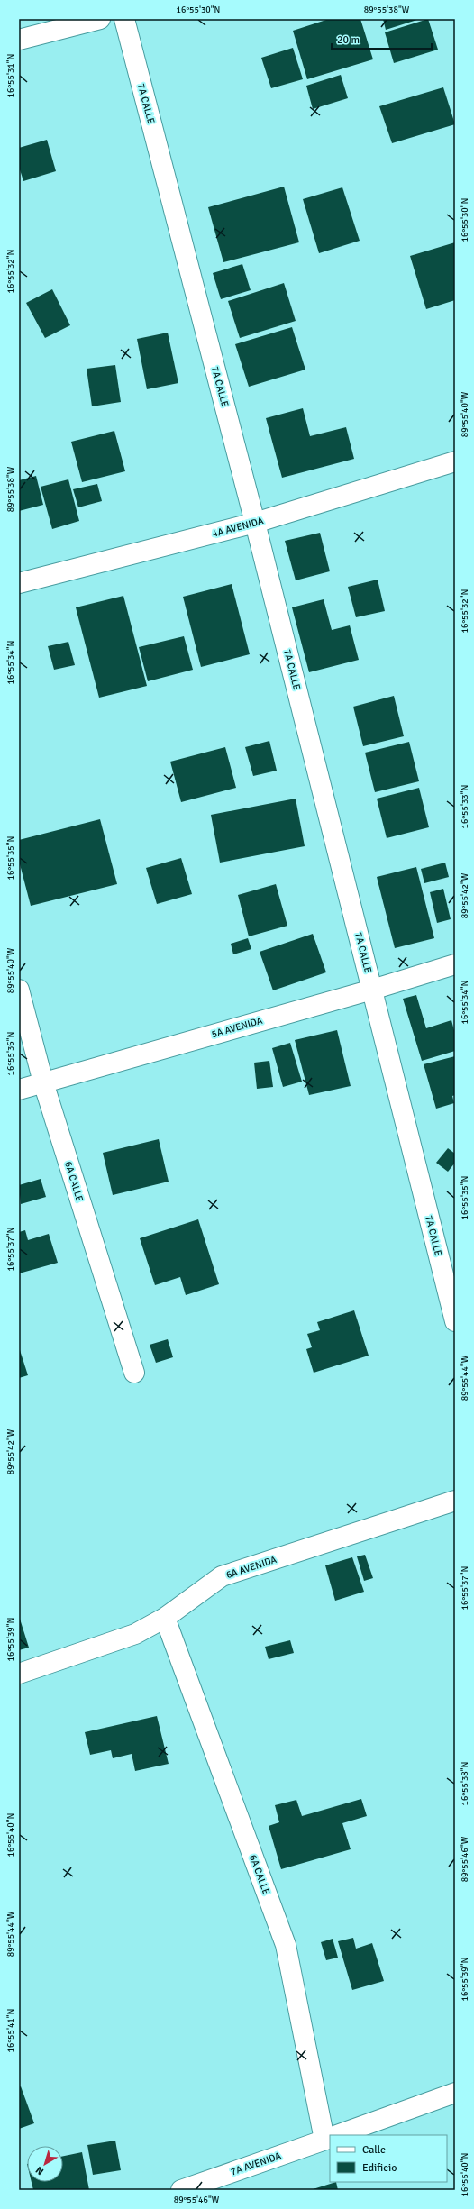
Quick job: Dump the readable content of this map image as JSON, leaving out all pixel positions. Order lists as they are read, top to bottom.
{
  "streets": {
    "street": [
      "7A CALLE",
      "4A AVENIDA",
      "5A AVENIDA",
      "6A CALLE",
      "6A AVENIDA",
      "7A AVENIDA"
    ]
  },
  "crossings": [
    ["7A CALLE", "4A AVENIDA"],
    ["7A CALLE", "5A AVENIDA"],
    ["5A AVENIDA", "6A CALLE"],
    ["6A CALLE", "6A AVENIDA"],
    ["6A CALLE", "7A AVENIDA"]
  ],
  "legend": ["Calle", "Edificio"],
  "scale_bar": "20 m",
  "north": "bottom left",
  "coordinates": [
    "16°55'30\"N",
    "89°55'38\"W",
    "16°55'31\"N",
    "16°55'32\"N",
    "89°55'40\"W",
    "16°55'34\"N",
    "16°55'33\"N",
    "16°55'35\"N",
    "89°55'42\"W",
    "16°55'36\"N",
    "16°55'37\"N",
    "89°55'44\"W",
    "16°55'39\"N",
    "16°55'38\"N",
    "16°55'40\"N",
    "89°55'46\"W",
    "16°55'41\"N"
  ]
}
